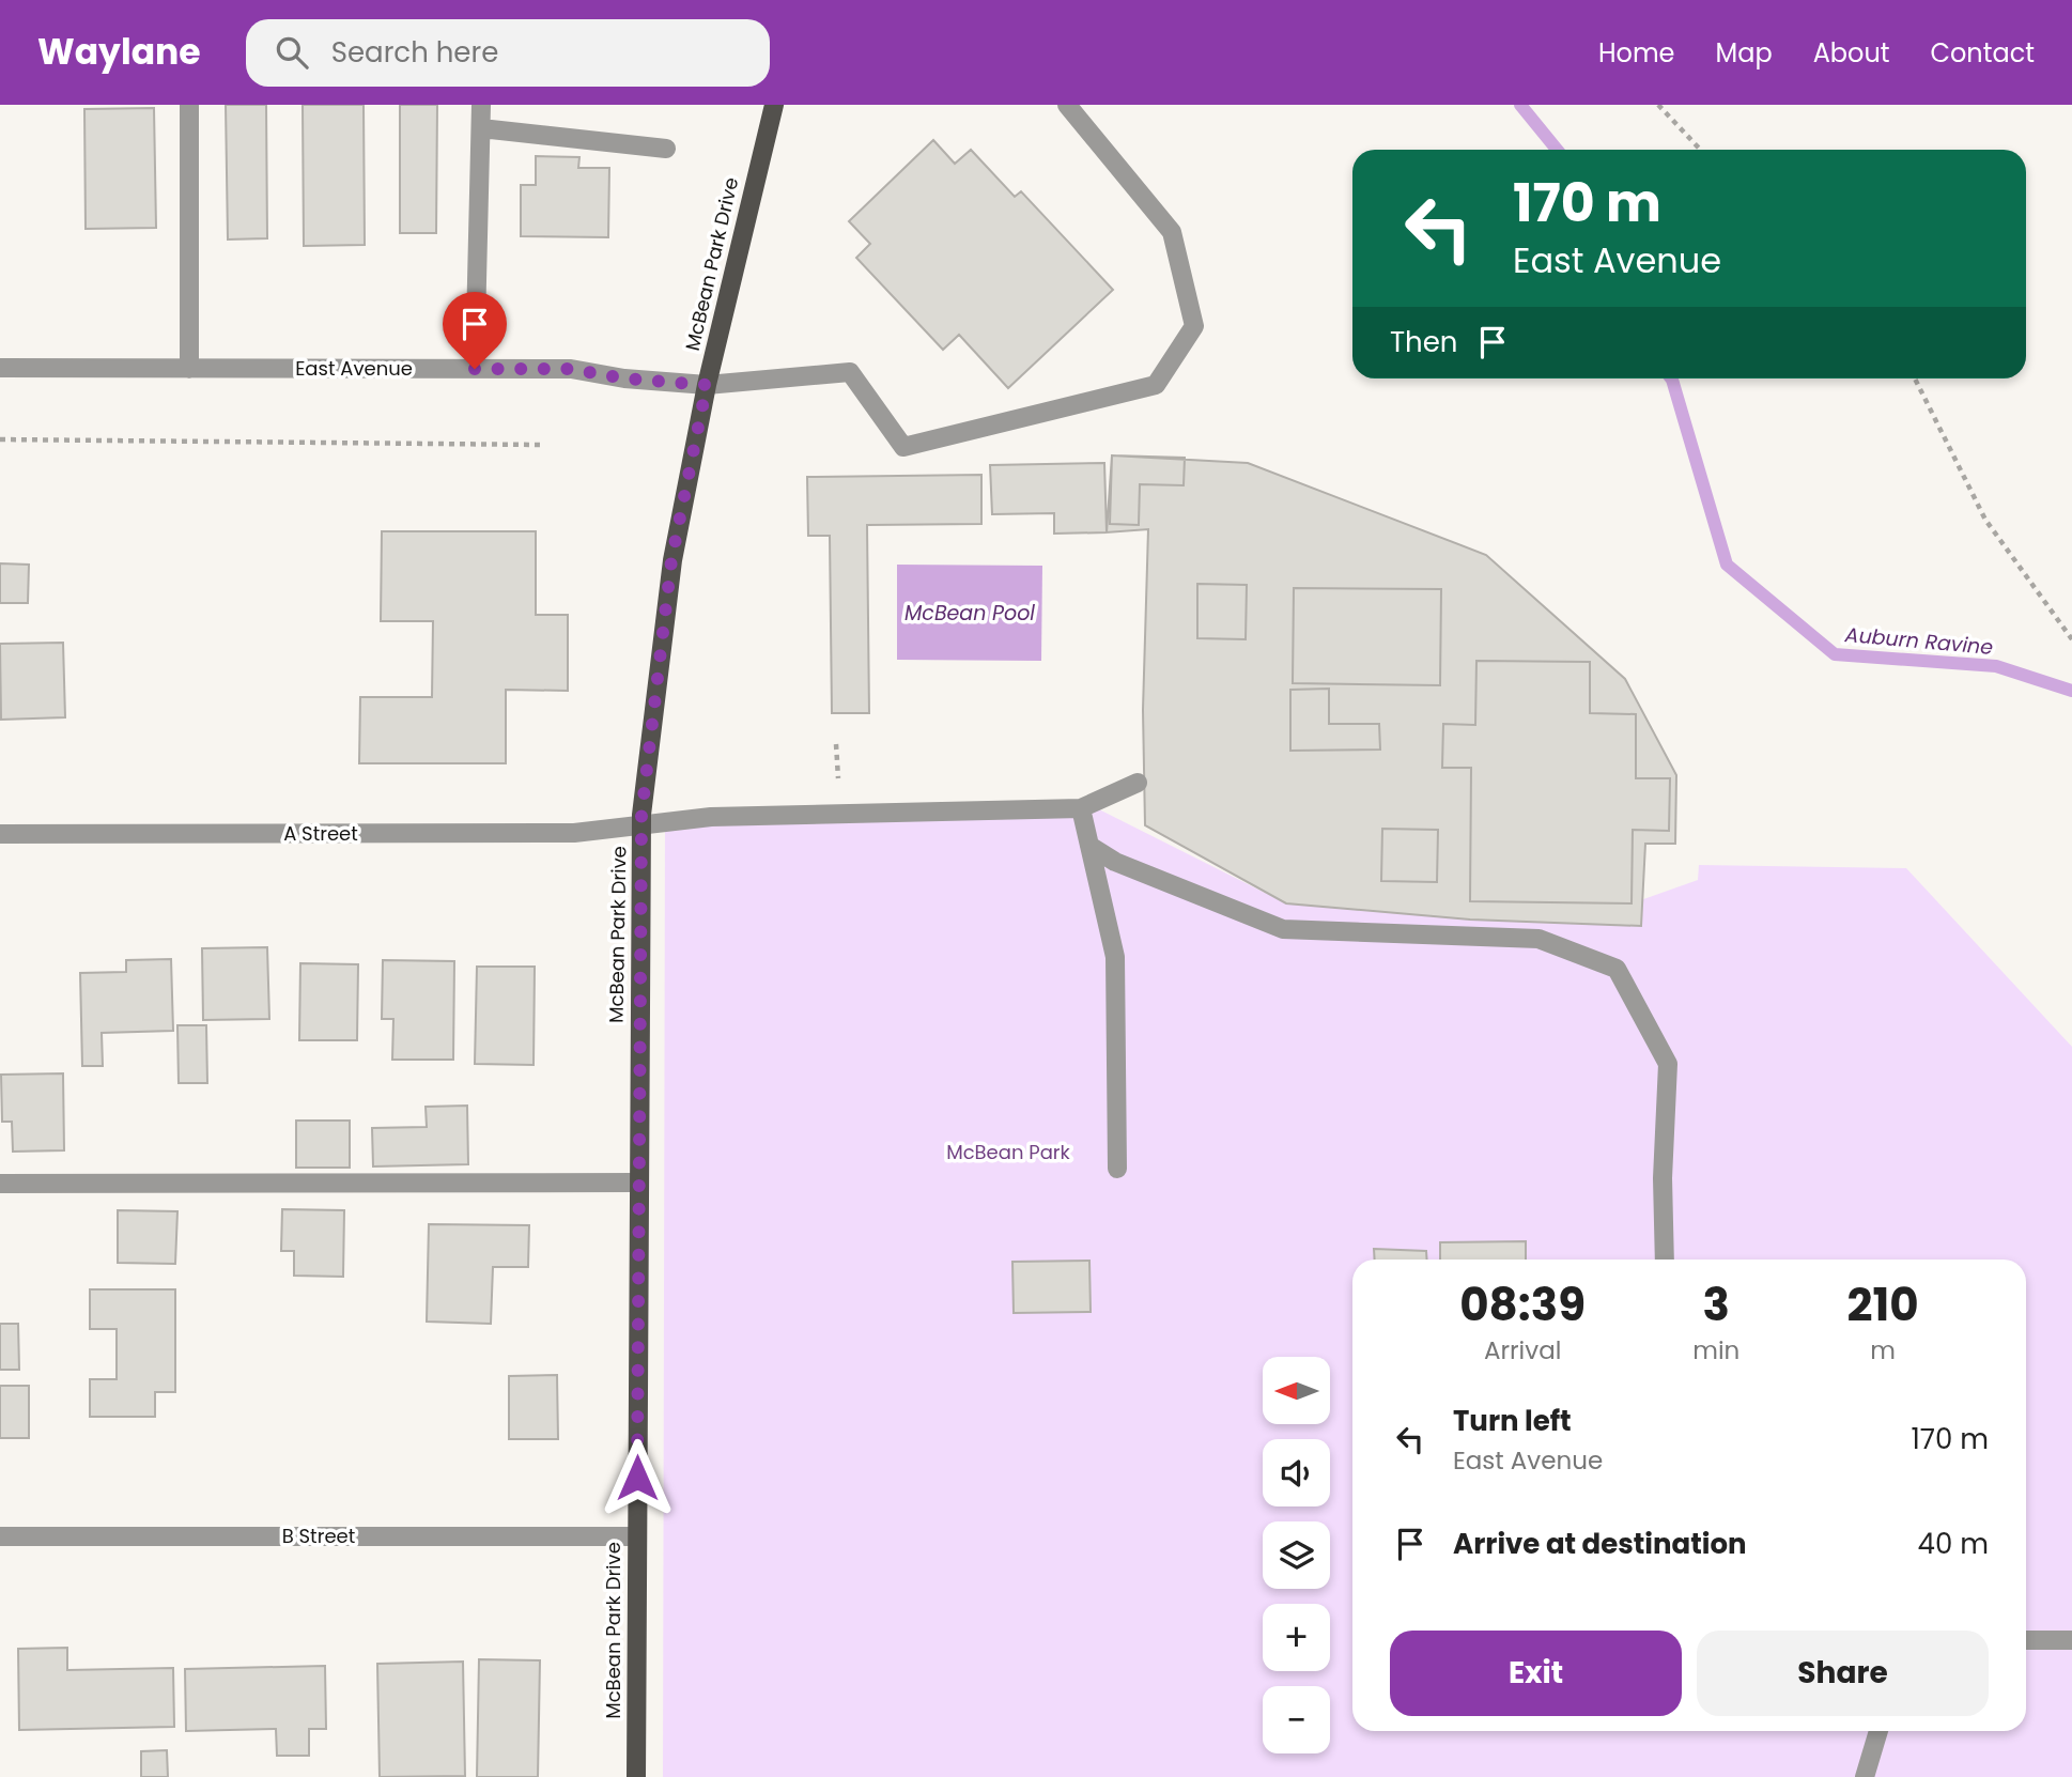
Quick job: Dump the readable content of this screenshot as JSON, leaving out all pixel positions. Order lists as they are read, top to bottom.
{
  "streets": {
    "main road": ["McBean Park Drive"],
    "street": ["East Avenue", "A Street", "B Street"]
  },
  "crossings": [
    ["McBean Park Drive", "East Avenue"],
    ["McBean Park Drive", "A Street"],
    ["McBean Park Drive", "B Street"]
  ],
  "water": ["McBean Pool", "Auburn Ravine"],
  "parks": ["McBean Park"],
  "north": "left",
  "page": {
    "header": "Waylane",
    "search": "Search here",
    "nav": [
      "Home",
      "Map",
      "About",
      "Contact"
    ],
    "turn": ["170 m", "East Avenue"],
    "then": "Then",
    "eta": [
      "08:39",
      "Arrival",
      "3",
      "min",
      "210",
      "m"
    ],
    "map_buttons": ["+", "−"],
    "list": [
      {
        "name": "Turn left",
        "note": "East Avenue",
        "value": "170 m"
      },
      {
        "name": "Arrive at destination",
        "value": "40 m"
      }
    ],
    "buttons": ["Exit", "Share"]
  }
}
